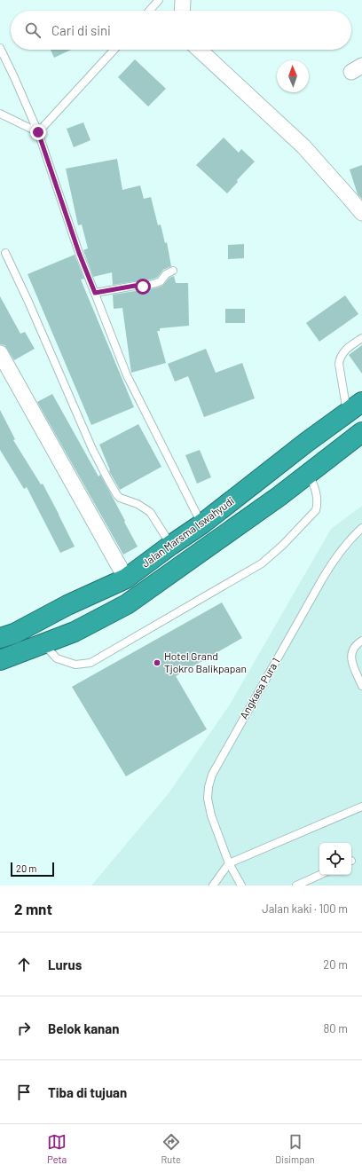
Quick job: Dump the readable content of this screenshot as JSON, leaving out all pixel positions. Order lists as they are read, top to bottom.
{
  "streets": {
    "highway": ["Jalan Marsma Iswahyudi"],
    "lane": ["Angkasa Pura 1"]
  },
  "places": ["Hotel Grand Tjokro Balikpapan"],
  "scale_bar": "20 m",
  "north": "top",
  "page": {
    "search": "Cari di sini",
    "scale": "20 m",
    "heading": ["2 mnt", "Jalan kaki · 100 m"],
    "list": [
      ["Lurus", "20 m"],
      ["Belok kanan", "80 m"],
      "Tiba di tujuan"
    ],
    "nav": ["Peta", "Rute", "Disimpan"]
  }
}
